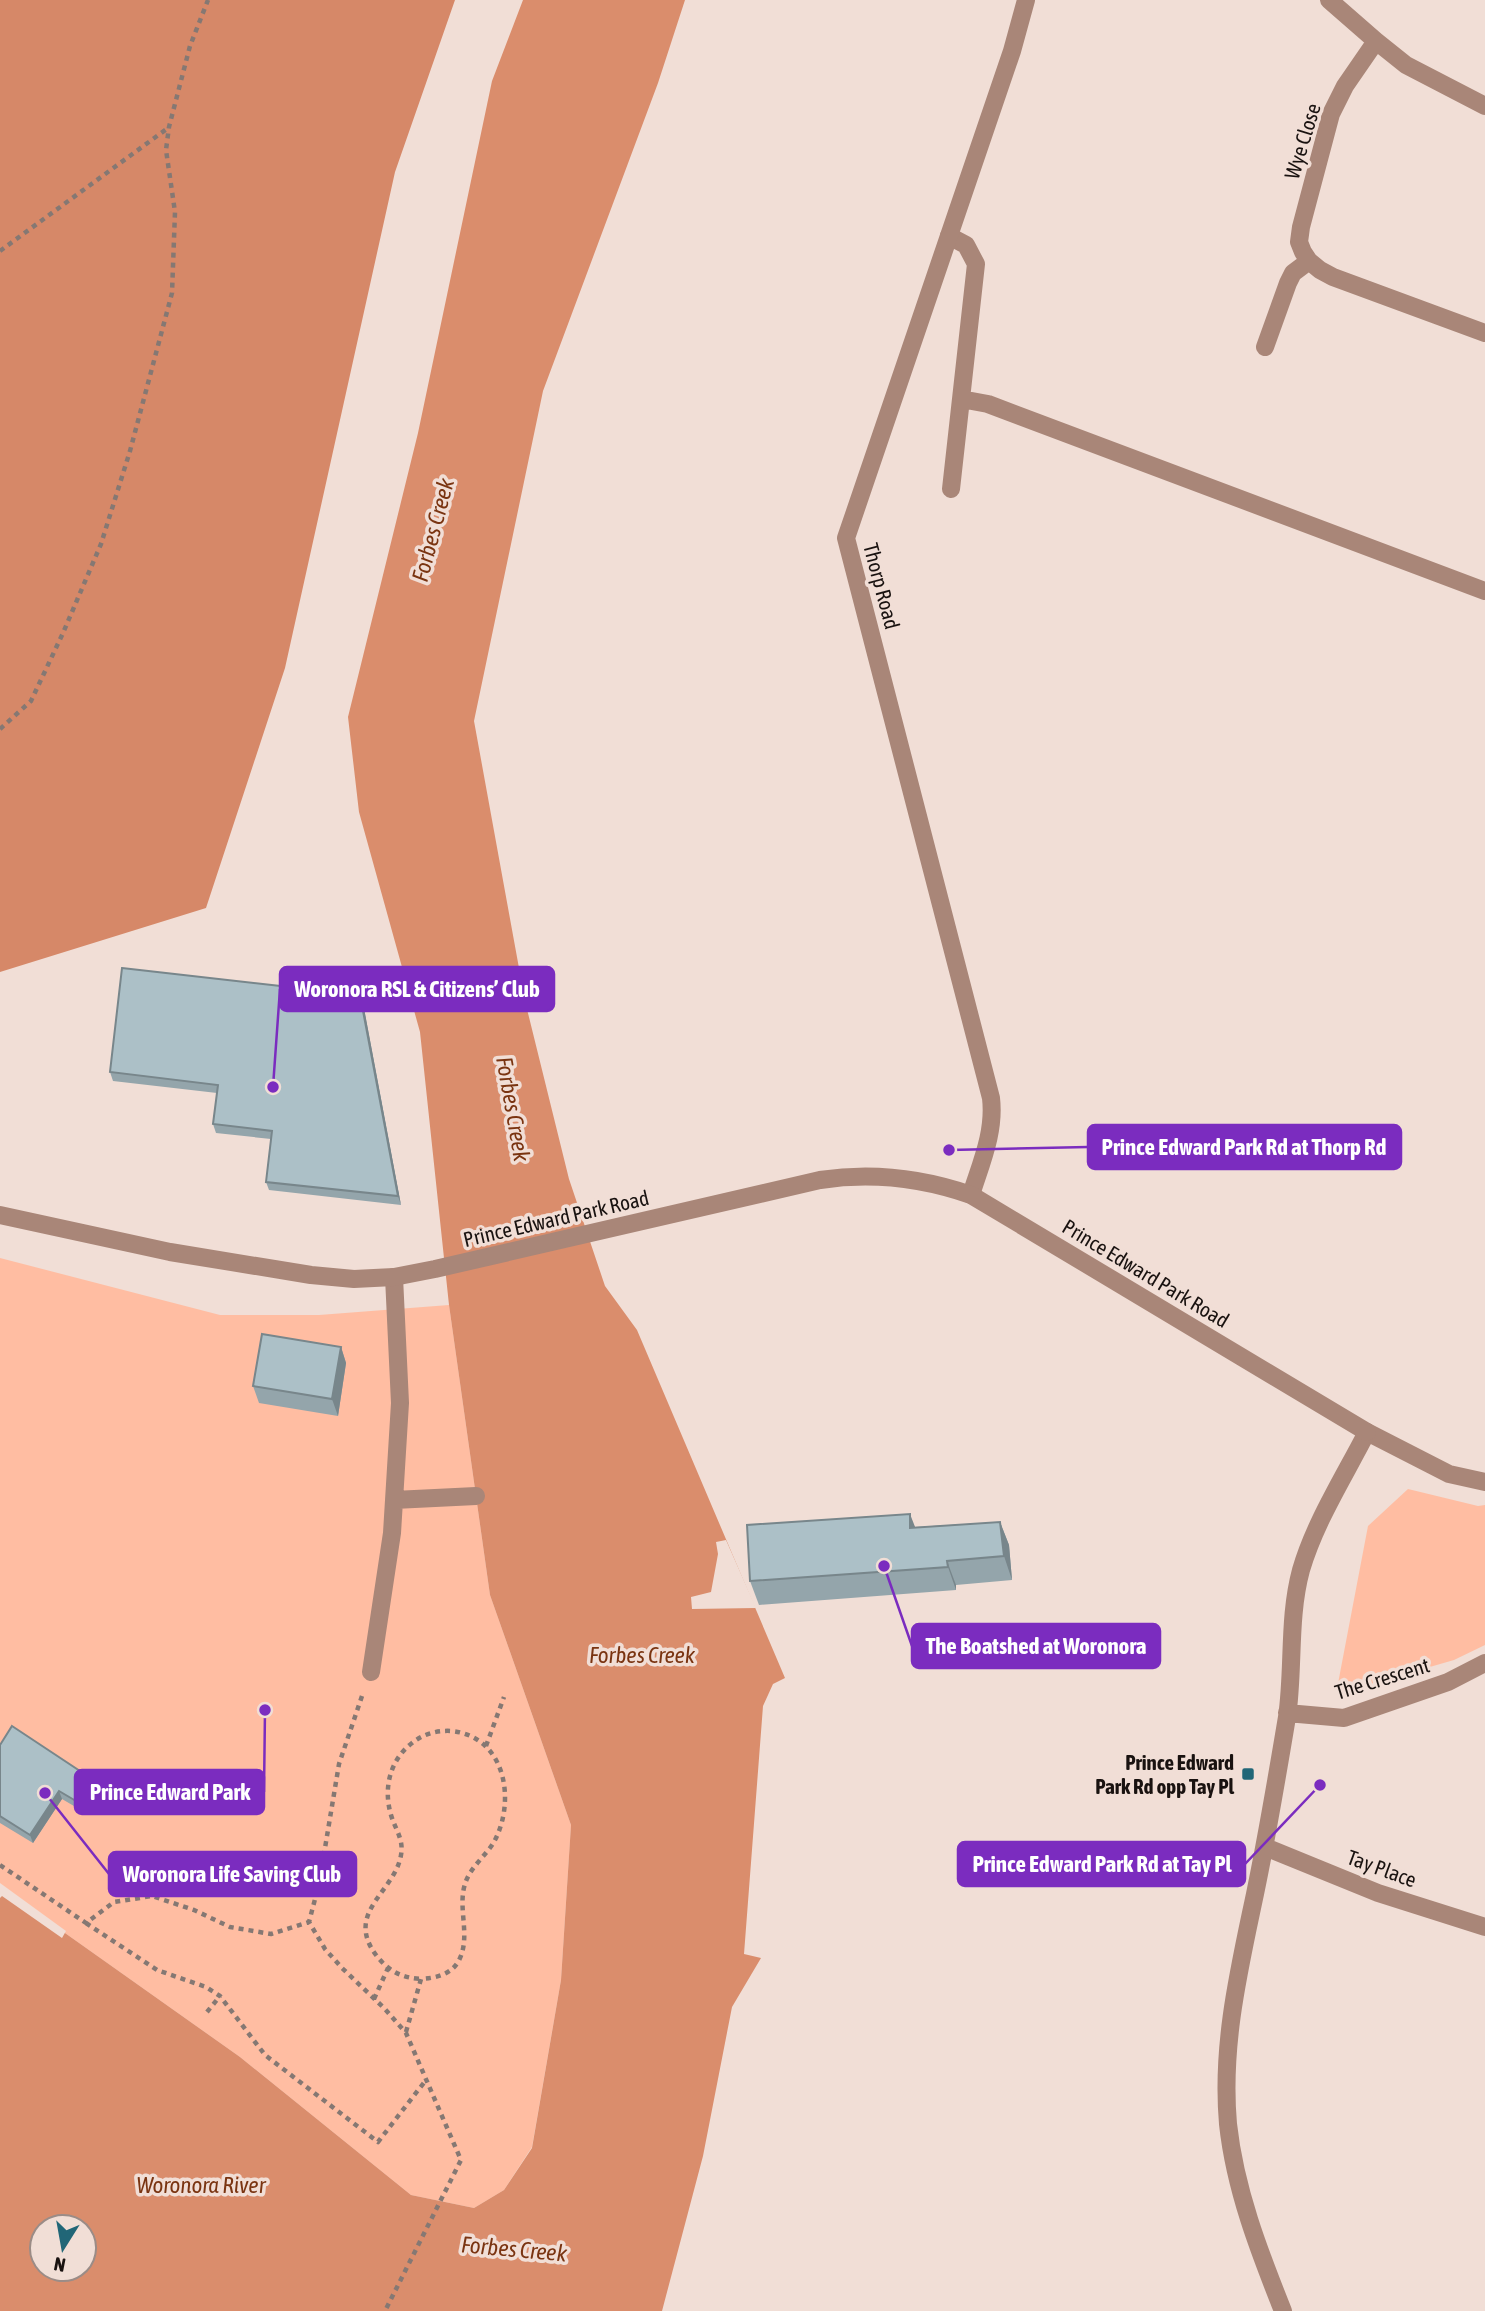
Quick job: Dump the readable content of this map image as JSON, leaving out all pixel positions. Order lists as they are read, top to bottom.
{
  "streets": {
    "street": [
      "Wye Close",
      "Thorp Road",
      "Prince Edward Park Road",
      "The Crescent",
      "Tay Place"
    ]
  },
  "crossings": [
    ["Thorp Road", "Prince Edward Park Road"]
  ],
  "water": ["Forbes Creek", "Woronora River"],
  "places": {
    "other": [
      "Woronora RSL & Citizens’ Club",
      "Prince Edward Park Rd at Thorp Rd",
      "The Boatshed at Woronora",
      "Prince Edward Park",
      "Prince Edward Park Rd at Tay Pl",
      "Woronora Life Saving Club"
    ],
    "transit": ["Prince Edward Park Rd opp Tay Pl"]
  },
  "north": "bottom"
}
